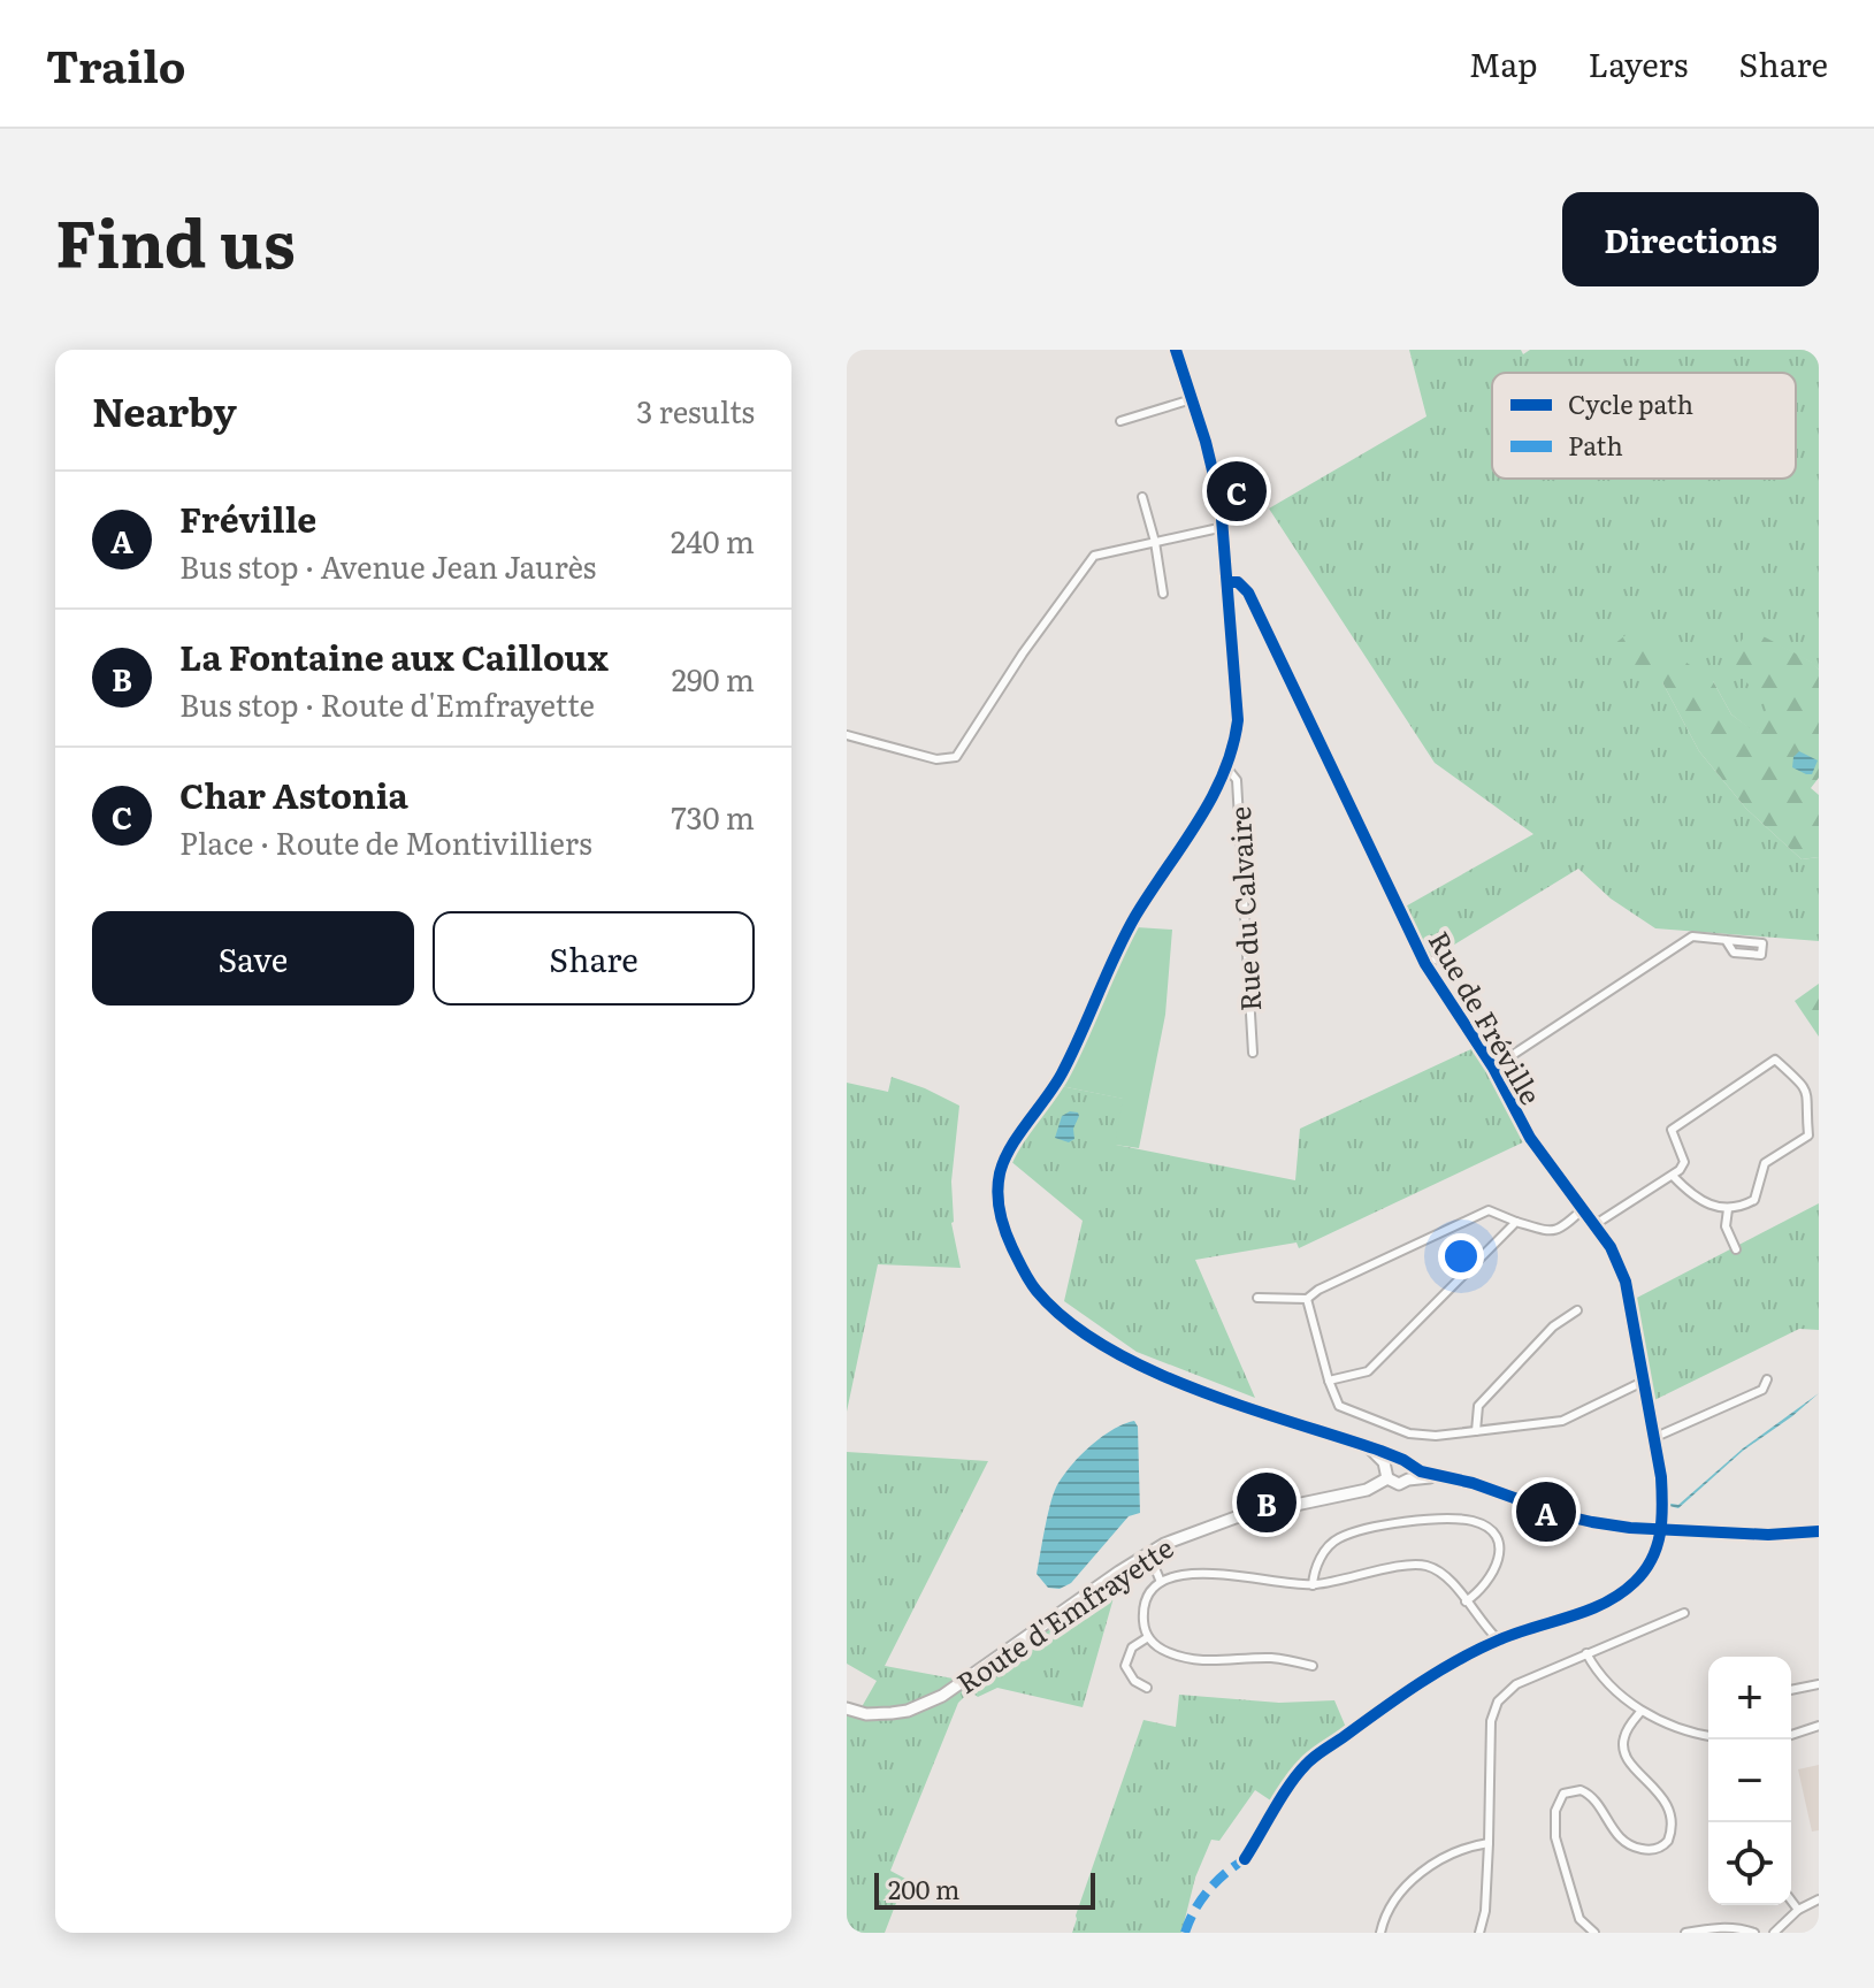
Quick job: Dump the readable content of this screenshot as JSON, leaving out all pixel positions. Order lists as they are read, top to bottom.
{
  "streets": {
    "street": ["Rue du Calvaire", "Rue de Fréville", "Route d'Emfrayette"]
  },
  "legend": ["Cycle path", "Path"],
  "scale_bar": "200 m",
  "page": {
    "header": "Trailo",
    "nav": ["Map", "Layers", "Share"],
    "title": "Find us",
    "buttons": [
      "Directions",
      ["Save", "Share"]
    ],
    "heading": ["Nearby", "3 results"],
    "pins": ["C", "B", "A"],
    "list": [
      {
        "mark": "A",
        "name": "Fréville",
        "note": "Bus stop · Avenue Jean Jaurès",
        "value": "240 m"
      },
      {
        "mark": "B",
        "name": "La Fontaine aux Cailloux",
        "note": "Bus stop · Route d'Emfrayette",
        "value": "290 m"
      },
      {
        "mark": "C",
        "name": "Char Astonia",
        "note": "Place · Route de Montivilliers",
        "value": "730 m"
      }
    ],
    "map_buttons": ["+", "−"],
    "scale": "200 m"
  }
}
